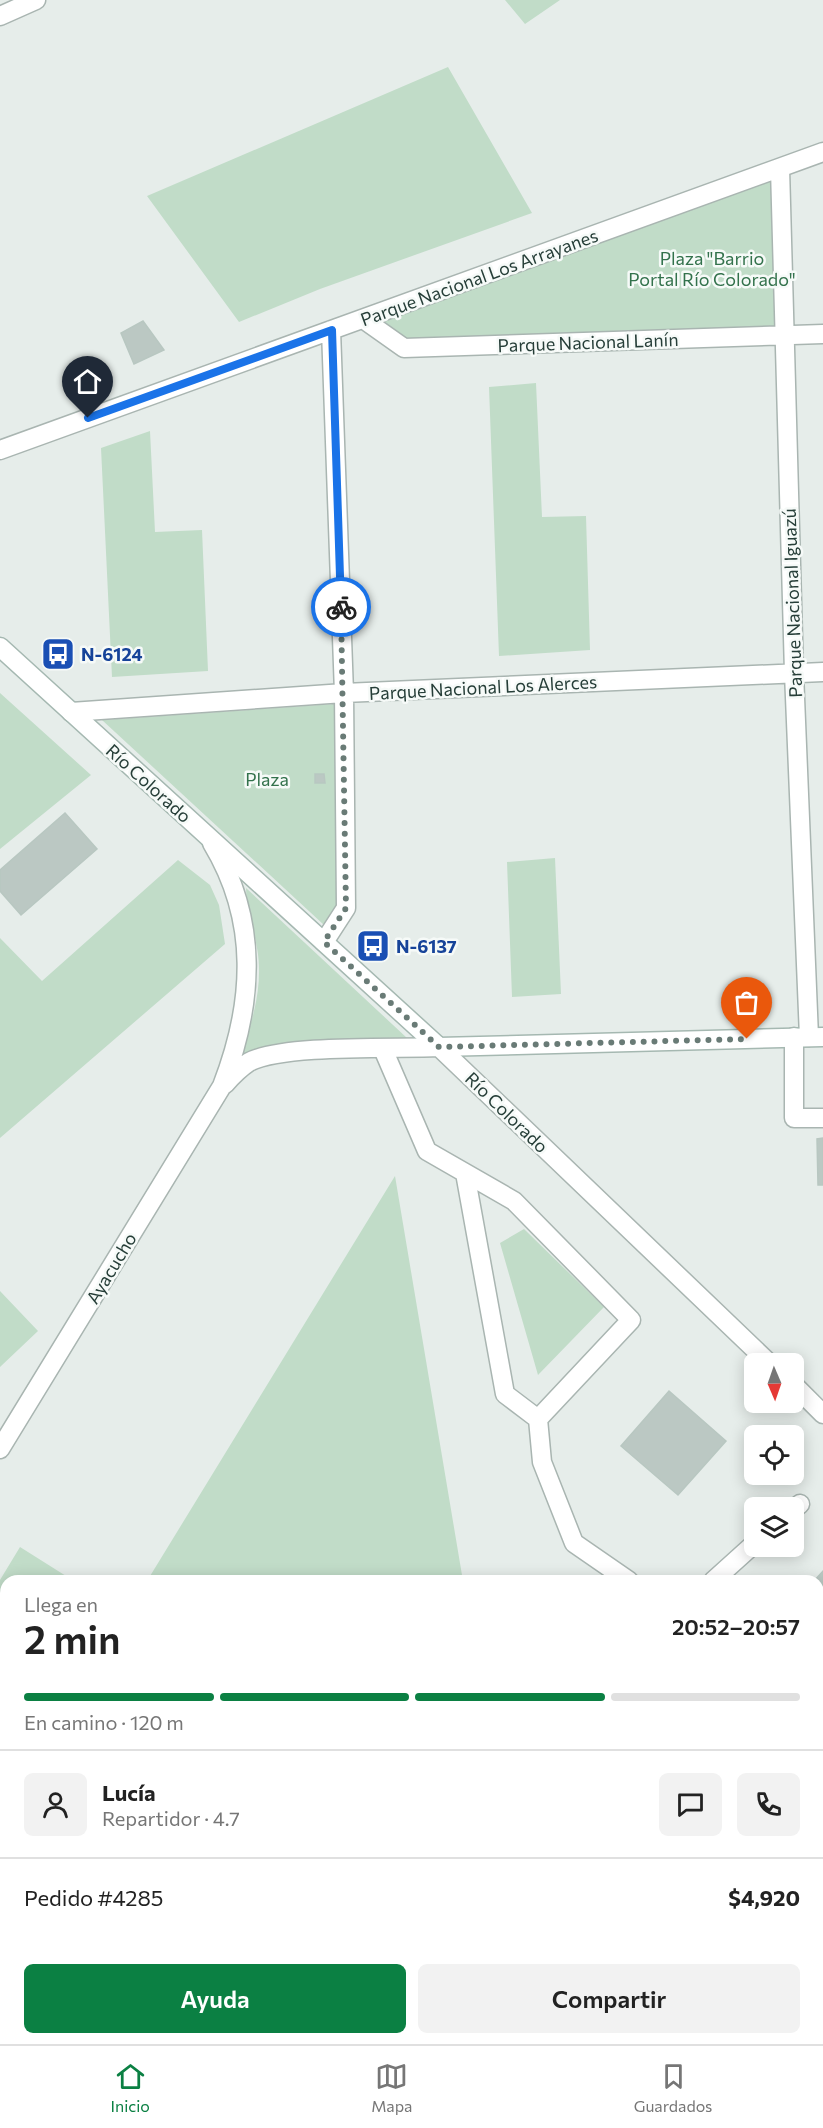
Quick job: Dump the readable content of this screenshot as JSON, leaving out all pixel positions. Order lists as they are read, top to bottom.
{
  "streets": {
    "street": [
      "Parque Nacional Los Arrayanes",
      "Parque Nacional Lanín",
      "Parque Nacional Iguazú",
      "Parque Nacional Los Alerces",
      "Río Colorado",
      "Ayacucho"
    ]
  },
  "crossings": [
    ["Parque Nacional Los Arrayanes", "Parque Nacional Lanín"],
    ["Parque Nacional Los Arrayanes", "Parque Nacional Iguazú"],
    ["Parque Nacional Lanín", "Parque Nacional Iguazú"],
    ["Parque Nacional Iguazú", "Parque Nacional Los Alerces"],
    ["Parque Nacional Iguazú", "Ayacucho"],
    ["Parque Nacional Los Alerces", "Río Colorado"],
    ["Río Colorado", "Ayacucho"]
  ],
  "parks": ["Plaza \"Barrio Portal Río Colorado\"", "Plaza"],
  "places": {
    "bus stop": ["N-6124", "N-6137"]
  },
  "north": "bottom",
  "page": {
    "heading": ["2 min", "Llega en", "20:52–20:57"],
    "panel": [
      "Lucía",
      "Repartidor · 4.7",
      "Pedido #4285",
      "$4,920"
    ],
    "bar": "En camino · 120 m",
    "buttons": ["Ayuda", "Compartir"],
    "tabs": ["Inicio", "Mapa", "Guardados"]
  }
}
